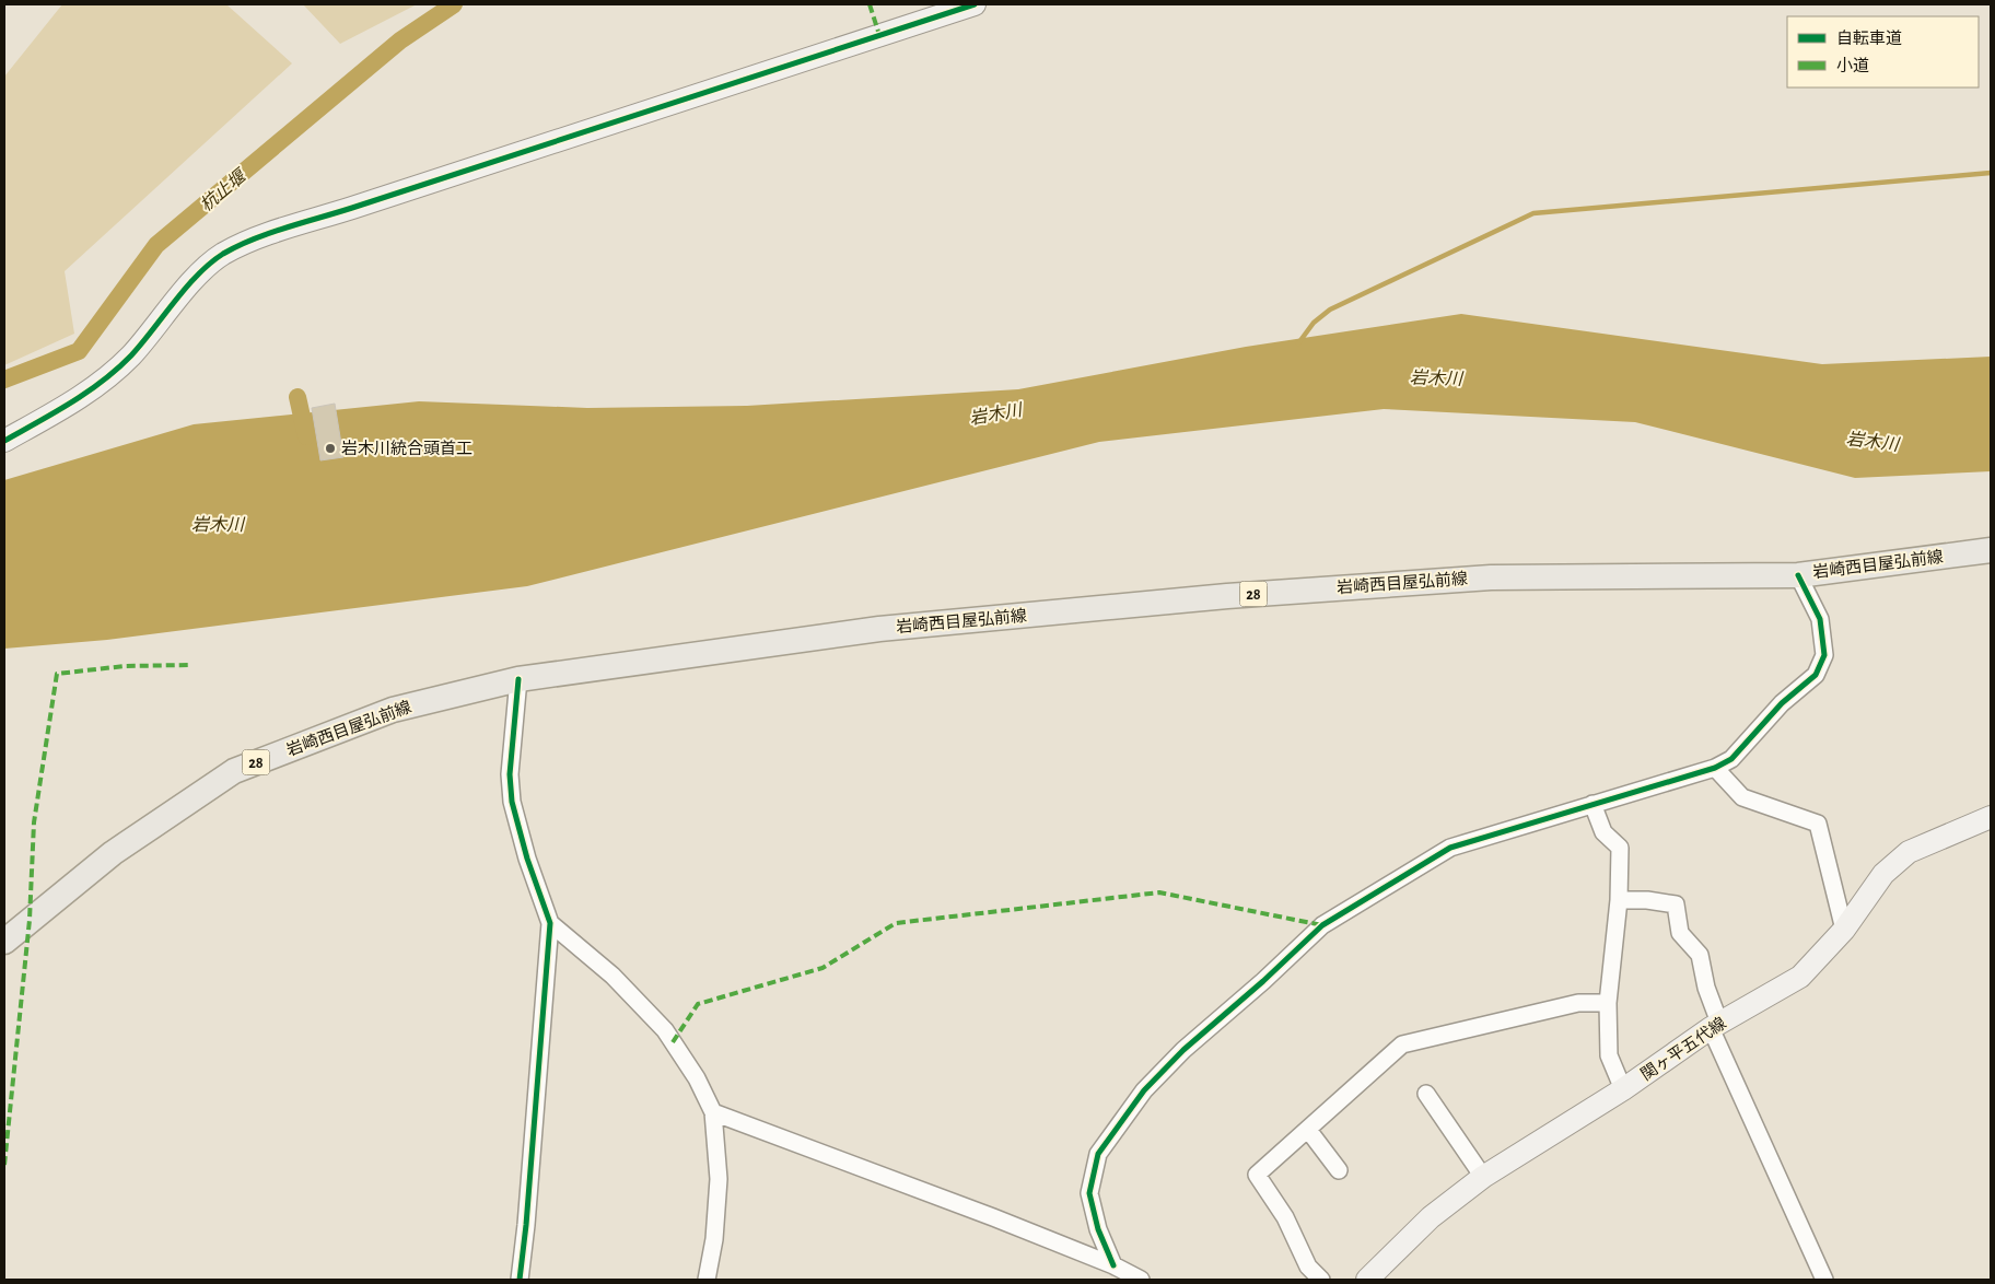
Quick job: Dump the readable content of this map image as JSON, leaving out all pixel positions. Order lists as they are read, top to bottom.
{
  "streets": {
    "main road": ["岩崎西目屋弘前線", "28"],
    "street": ["関ヶ平五代線"]
  },
  "water": ["杭止堰", "岩木川"],
  "places": ["岩木川統合頭首工"],
  "legend": ["自転車道", "小道"]
}
